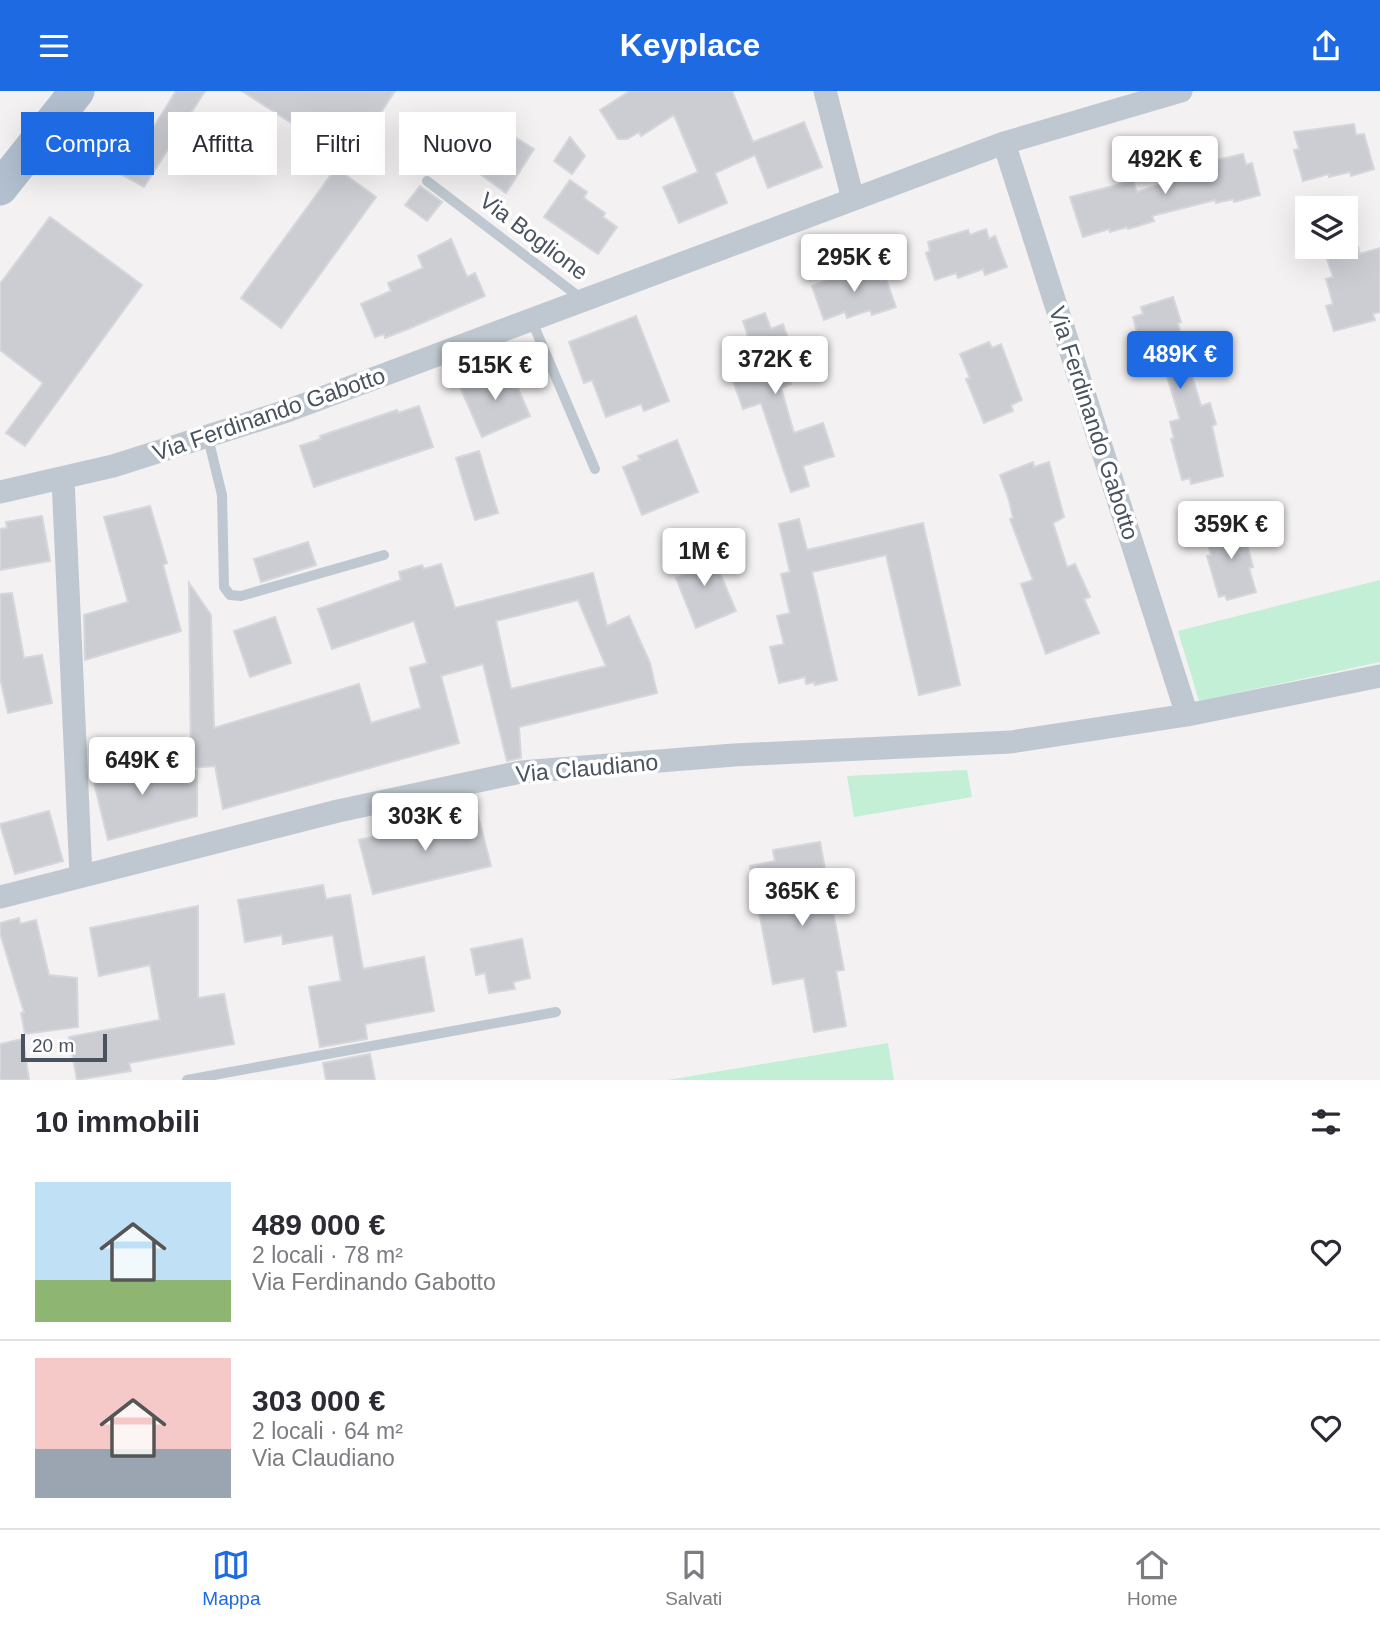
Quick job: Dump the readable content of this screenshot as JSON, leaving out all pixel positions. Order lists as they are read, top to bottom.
{
  "streets": {
    "street": ["Via Ferdinando Gabotto", "Via Claudiano"],
    "lane": ["Via Boglione"]
  },
  "crossings": [
    ["Via Boglione", "Via Ferdinando Gabotto"],
    ["Via Ferdinando Gabotto", "Via Claudiano"]
  ],
  "scale_bar": "20 m",
  "page": {
    "header": "Keyplace",
    "chip": [
      "Compra",
      "Affitta",
      "Filtri",
      "Nuovo"
    ],
    "price": [
      "492K €",
      "295K €",
      "489K €",
      "372K €",
      "515K €",
      "359K €",
      "1M €",
      "649K €",
      "303K €",
      "365K €"
    ],
    "scale": "20 m",
    "heading": "10 immobili",
    "list": [
      {
        "name": "489 000 €",
        "note": "2 locali · 78 m² · Via Ferdinando Gabotto"
      },
      {
        "name": "303 000 €",
        "note": "2 locali · 64 m² · Via Claudiano"
      }
    ],
    "tabs": ["Mappa", "Salvati", "Home"]
  }
}
